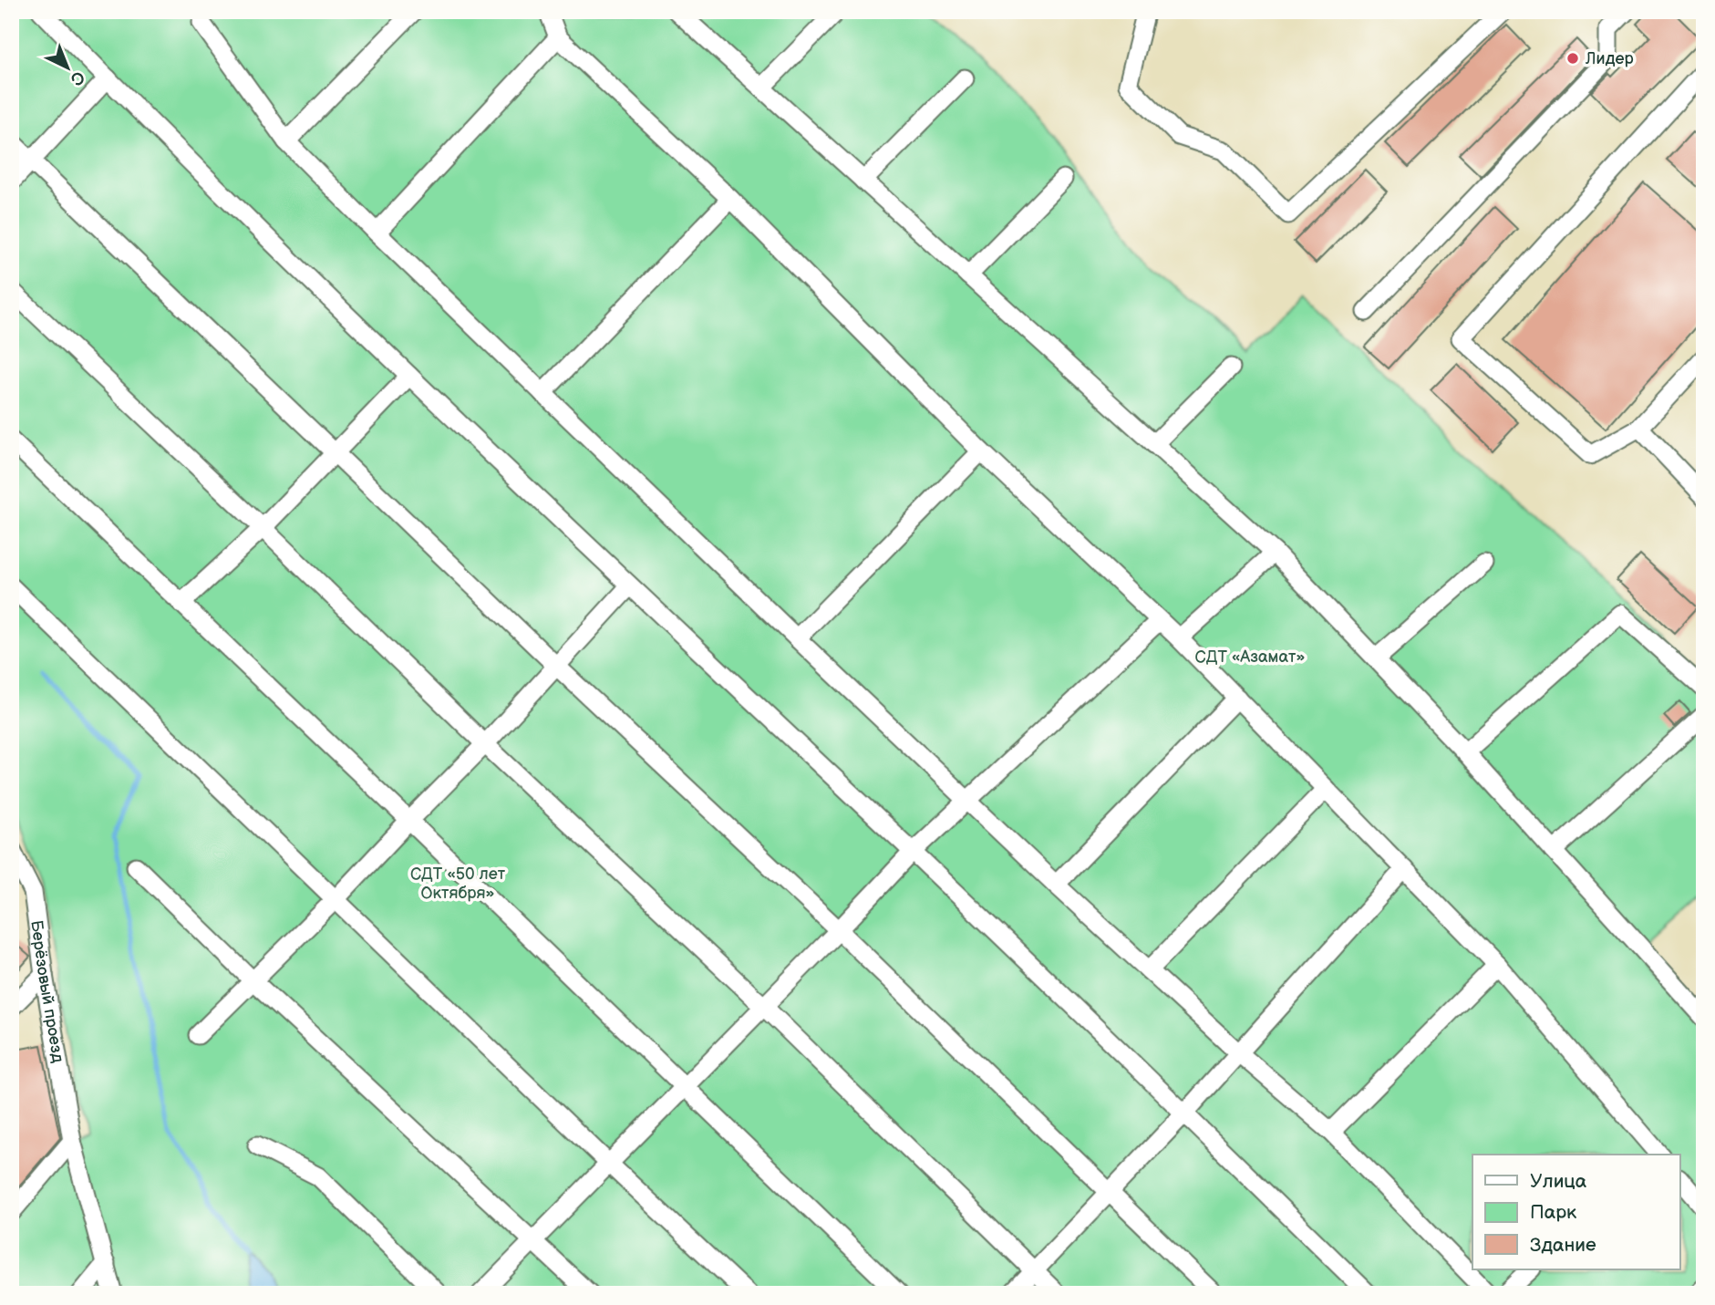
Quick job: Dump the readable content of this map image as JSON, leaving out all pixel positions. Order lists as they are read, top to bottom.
{
  "streets": {
    "street": ["Берёзовый проезд"]
  },
  "parks": ["СДТ «Азамат»", "СДТ «50 лет Октября»"],
  "places": ["Лидер"],
  "legend": ["Улица", "Парк", "Здание"],
  "north": "bottom right"
}
